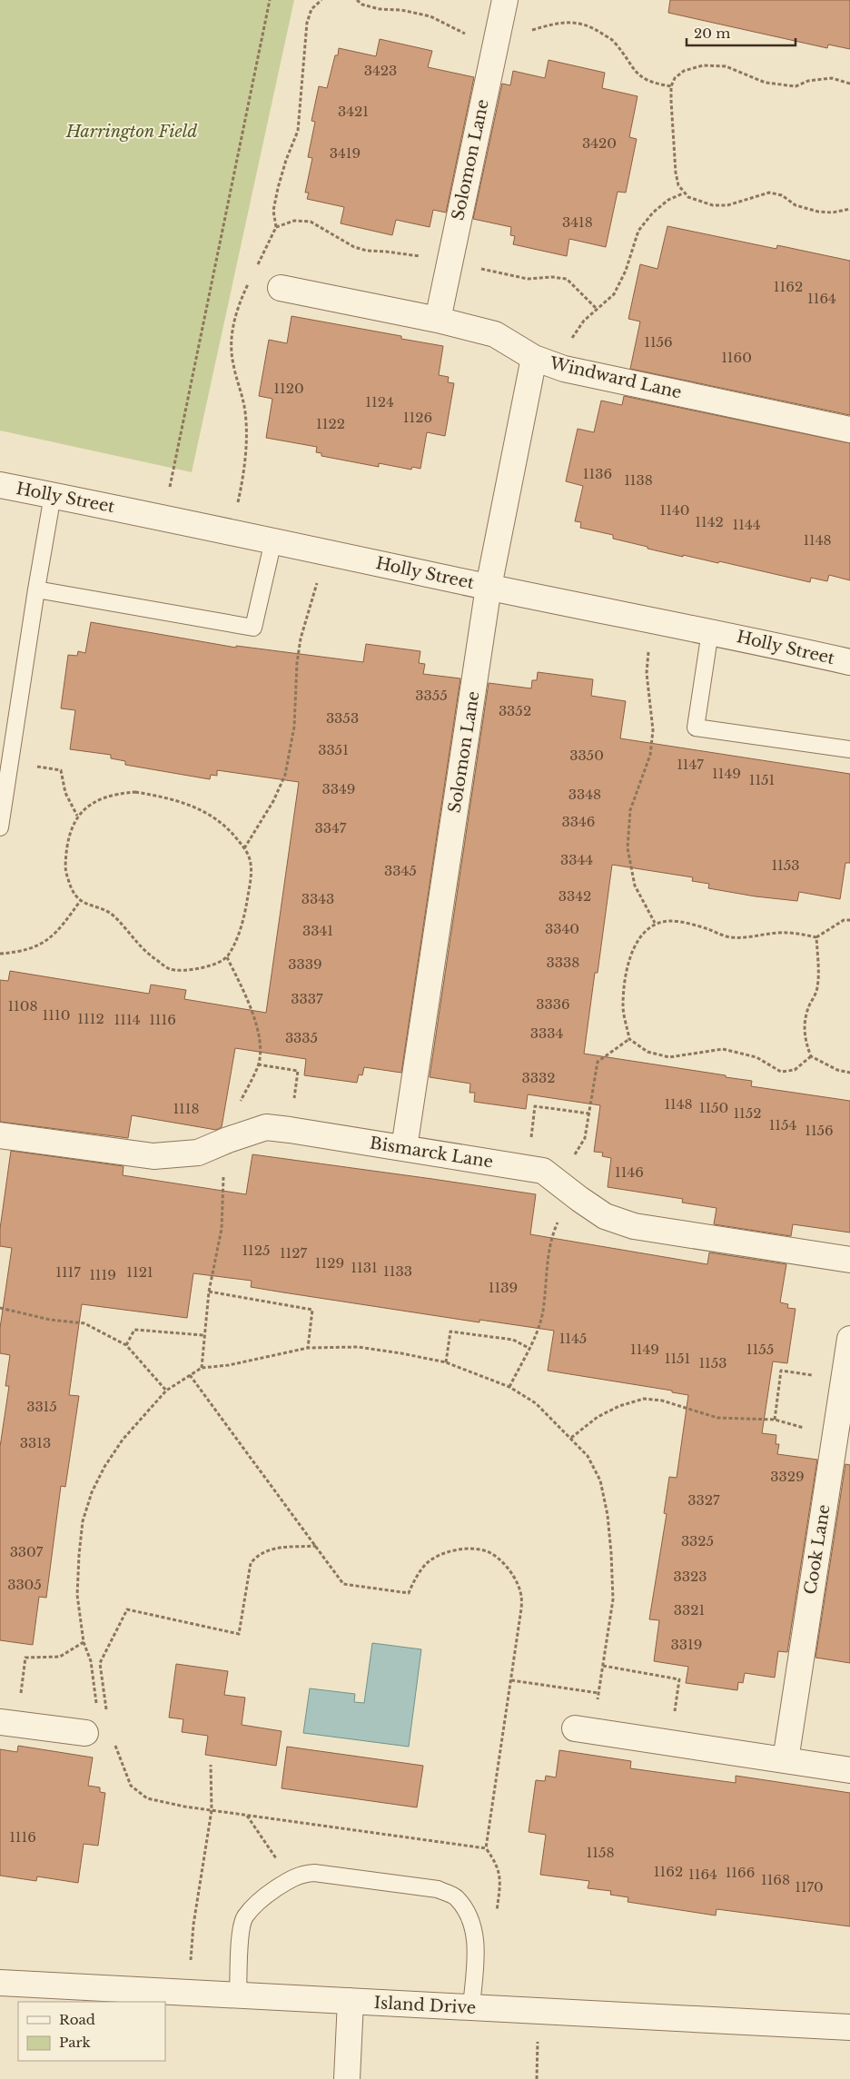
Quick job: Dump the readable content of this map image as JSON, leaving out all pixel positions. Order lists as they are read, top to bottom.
{
  "streets": {
    "street": [
      "Solomon Lane",
      "Windward Lane",
      "Holly Street",
      "Bismarck Lane",
      "Cook Lane",
      "Island Drive"
    ]
  },
  "crossings": [
    ["Solomon Lane", "Windward Lane"],
    ["Solomon Lane", "Holly Street"],
    ["Solomon Lane", "Bismarck Lane"]
  ],
  "parks": ["Harrington Field"],
  "house_numbers": [
    "3423",
    "3421",
    "3420",
    "3419",
    "3418",
    "1162",
    "1164",
    "1156",
    "1160",
    "1120",
    "1124",
    "1126",
    "1122",
    "1136",
    "1138",
    "1140",
    "1142",
    "1144",
    "1148",
    "3355",
    "3352",
    "3353",
    "3351",
    "3350",
    "1147",
    "1149",
    "1151",
    "3349",
    "3348",
    "3346",
    "3347",
    "3344",
    "1153",
    "3345",
    "3342",
    "3343",
    "3340",
    "3341",
    "3338",
    "3339",
    "3337",
    "3336",
    "1108",
    "1110",
    "1112",
    "1114",
    "1116",
    "3334",
    "3335",
    "3332",
    "1148",
    "1150",
    "1118",
    "1152",
    "1154",
    "1156",
    "1146",
    "1125",
    "1127",
    "1129",
    "1131",
    "1133",
    "1117",
    "1121",
    "1119",
    "1139",
    "1145",
    "1149",
    "1155",
    "1151",
    "1153",
    "3315",
    "3313",
    "3329",
    "3327",
    "3325",
    "3307",
    "3323",
    "3305",
    "3321",
    "3319",
    "1116",
    "1158",
    "1162",
    "1166",
    "1164",
    "1168",
    "1170"
  ],
  "legend": ["Road", "Park"],
  "scale_bar": "20 m"
}
